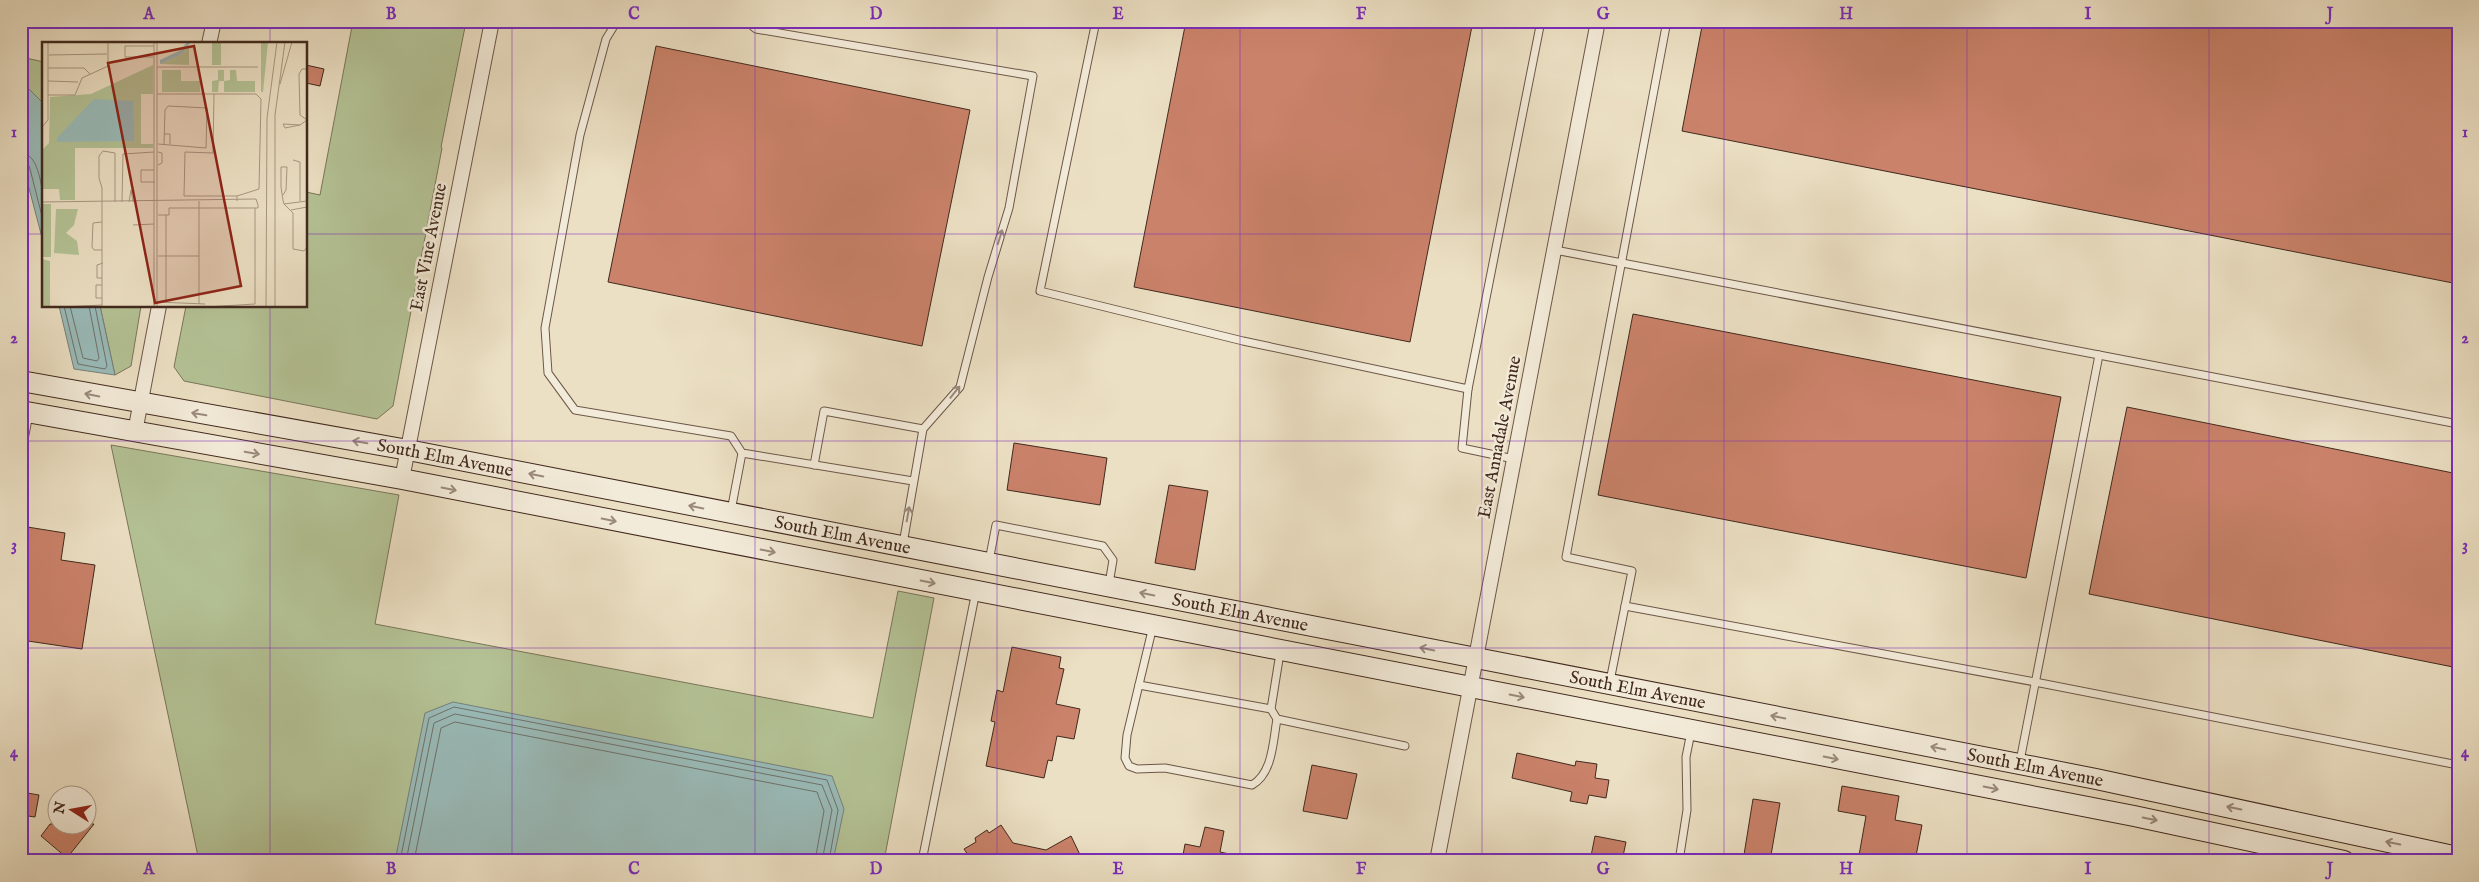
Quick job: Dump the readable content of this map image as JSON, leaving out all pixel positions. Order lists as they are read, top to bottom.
{
  "streets": {
    "main road": ["South Elm Avenue"],
    "street": ["East Vine Avenue", "East Annadale Avenue"]
  },
  "crossings": [
    ["East Vine Avenue", "South Elm Avenue"],
    ["East Annadale Avenue", "South Elm Avenue"]
  ],
  "north": "left",
  "grid": {
    "columns": [
      "A",
      "B",
      "C",
      "D",
      "E",
      "F",
      "G",
      "H",
      "I",
      "J"
    ],
    "rows": [
      "1",
      "2",
      "3",
      "4"
    ]
  }
}
